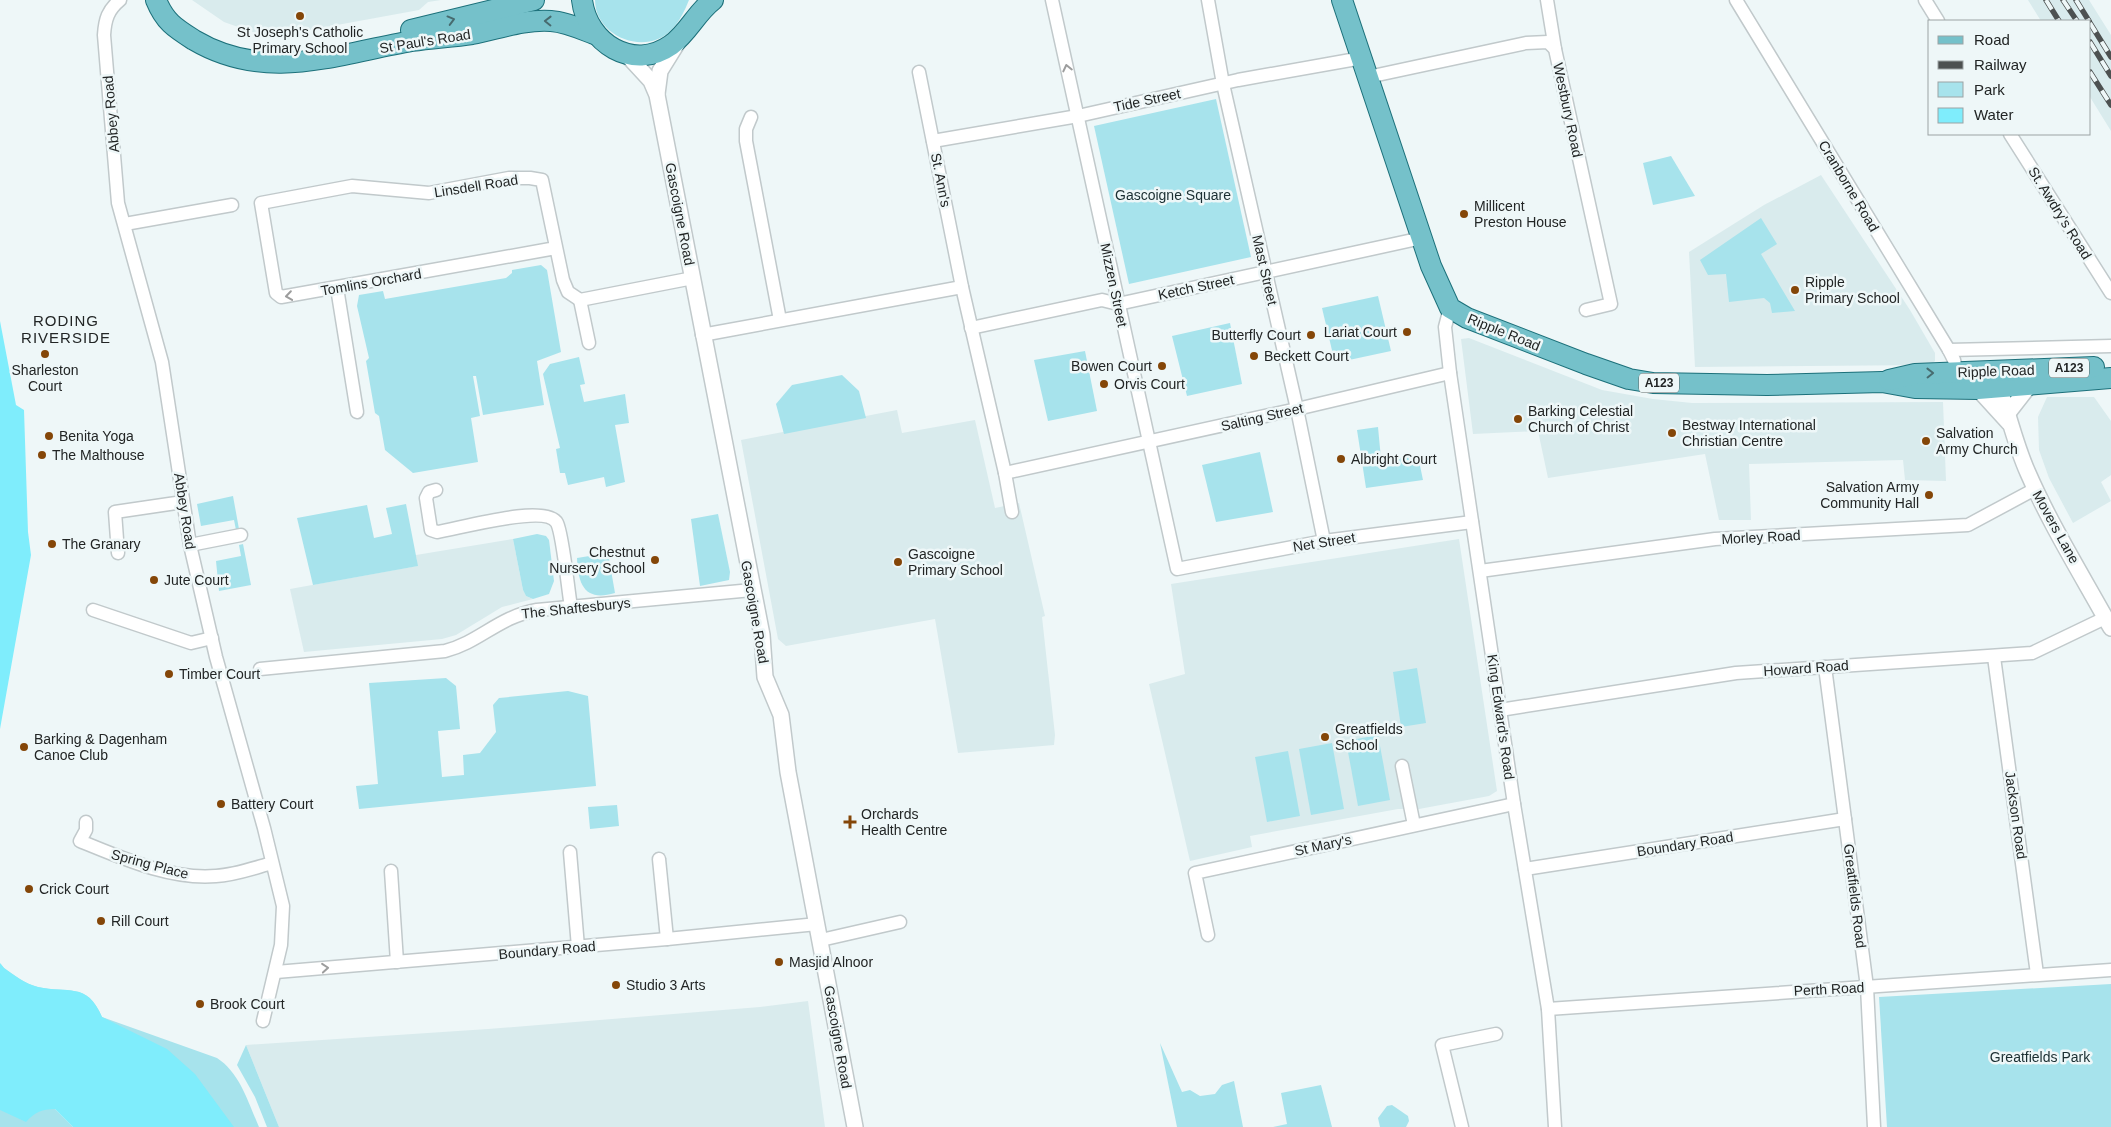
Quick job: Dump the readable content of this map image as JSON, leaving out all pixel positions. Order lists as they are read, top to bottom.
{
  "streets": {
    "main road": ["St Paul's Road", "Ripple Road", "A123"],
    "street": [
      "Tide Street",
      "Westbury Road",
      "Abbey Road",
      "St. Ann's",
      "Linsdell Road",
      "Cranborne Road",
      "St. Awdry's Road",
      "Gascoigne Road",
      "Mast Street",
      "Tomlins Orchard",
      "Mizzen Street",
      "Ketch Street",
      "Salting Street",
      "Movers Lane",
      "Morley Road",
      "Net Street",
      "The Shaftesburys",
      "Howard Road",
      "King Edward's Road",
      "Jackson Road",
      "Boundary Road",
      "St Mary's",
      "Spring Place",
      "Greatfields Road",
      "Perth Road"
    ]
  },
  "crossings": [
    ["St Paul's Road", "Gascoigne Road"],
    ["Tide Street", "St. Ann's"],
    ["Tide Street", "Mast Street"],
    ["Tide Street", "Mizzen Street"],
    ["Tide Street", "Ripple Road"],
    ["Westbury Road", "Ripple Road"],
    ["Abbey Road", "Boundary Road"],
    ["Abbey Road", "Spring Place"],
    ["St. Ann's", "Ketch Street"],
    ["St. Ann's", "Salting Street"],
    ["Linsdell Road", "Tomlins Orchard"],
    ["Cranborne Road", "Ripple Road"],
    ["Gascoigne Road", "The Shaftesburys"],
    ["Gascoigne Road", "Boundary Road"],
    ["Mast Street", "Ketch Street"],
    ["Mast Street", "Salting Street"],
    ["Mast Street", "Net Street"],
    ["Mizzen Street", "Ketch Street"],
    ["Mizzen Street", "Salting Street"],
    ["Mizzen Street", "Net Street"],
    ["Ketch Street", "Ripple Road"],
    ["Ripple Road", "Movers Lane"],
    ["Ripple Road", "King Edward's Road"],
    ["Salting Street", "King Edward's Road"],
    ["Movers Lane", "Morley Road"],
    ["Movers Lane", "Howard Road"],
    ["Morley Road", "King Edward's Road"],
    ["Net Street", "King Edward's Road"],
    ["Howard Road", "King Edward's Road"],
    ["Howard Road", "Jackson Road"],
    ["Howard Road", "Greatfields Road"],
    ["King Edward's Road", "Boundary Road"],
    ["King Edward's Road", "St Mary's"],
    ["King Edward's Road", "Perth Road"],
    ["Jackson Road", "Perth Road"],
    ["Boundary Road", "Greatfields Road"],
    ["Greatfields Road", "Perth Road"]
  ],
  "districts": ["RODING RIVERSIDE"],
  "parks": ["Gascoigne Square", "Greatfields Park"],
  "places": {
    "other": [
      "St Joseph's Catholic Primary School",
      "Millicent Preston House",
      "Ripple Primary School",
      "Lariat Court",
      "Butterfly Court",
      "Sharleston Court",
      "Beckett Court",
      "Bowen Court",
      "Orvis Court",
      "Barking Celestial Church of Christ",
      "Bestway International Christian Centre",
      "Benita Yoga",
      "Salvation Army Church",
      "The Malthouse",
      "Albright Court",
      "Salvation Army Community Hall",
      "The Granary",
      "Chestnut Nursery School",
      "Gascoigne Primary School",
      "Jute Court",
      "Timber Court",
      "Greatfields School",
      "Barking & Dagenham Canoe Club",
      "Battery Court",
      "Crick Court",
      "Rill Court",
      "Masjid Alnoor",
      "Studio 3 Arts",
      "Brook Court"
    ],
    "health": ["Orchards Health Centre"]
  },
  "legend": [
    "Road",
    "Railway",
    "Park",
    "Water"
  ]
}
